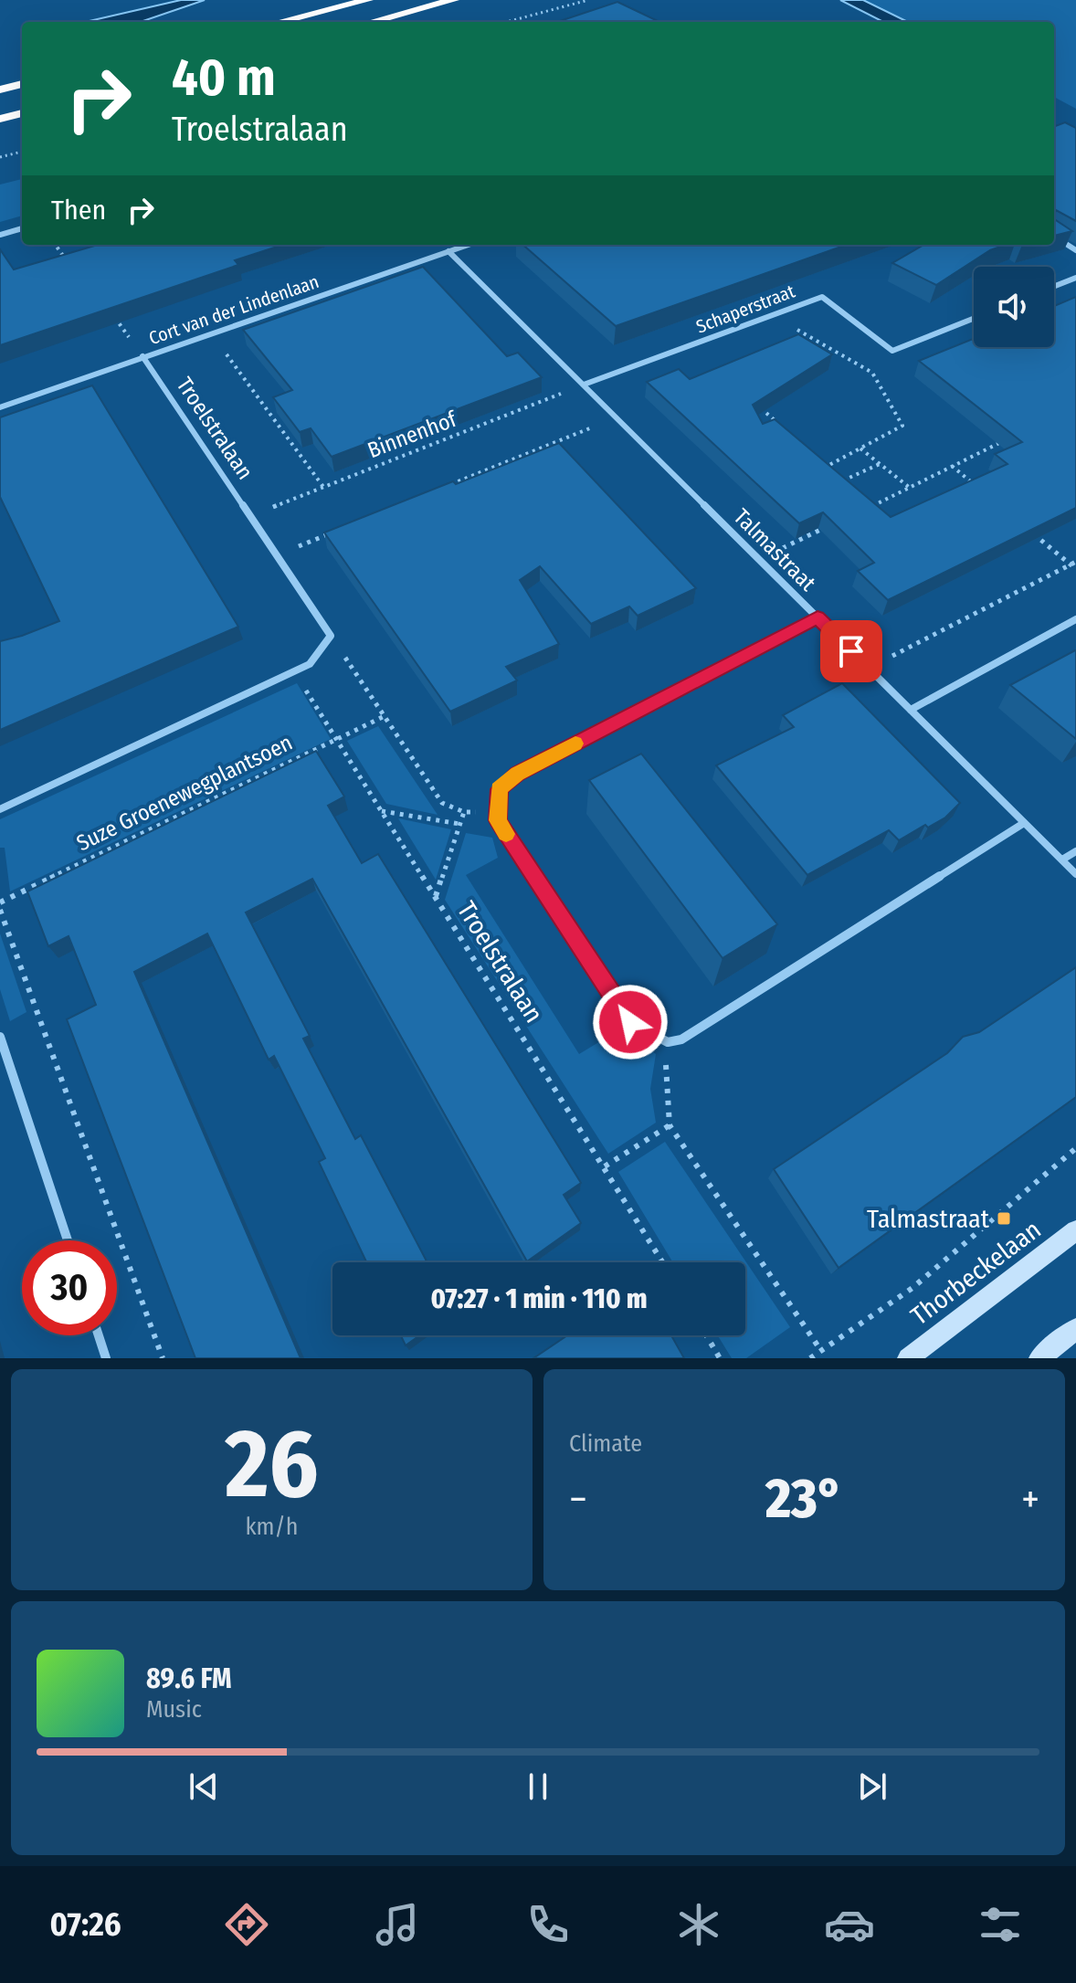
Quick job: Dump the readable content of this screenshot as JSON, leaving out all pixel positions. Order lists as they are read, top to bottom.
{
  "streets": {
    "street": [
      "Schaperstraat",
      "Cort van der Lindenlaan",
      "Troelstralaan",
      "Talmastraat",
      "Thorbeckelaan"
    ],
    "path": ["Binnenhof", "Suze Groenewegplantsoen"]
  },
  "crossings": [
    ["Schaperstraat", "Binnenhof"],
    ["Schaperstraat", "Talmastraat"],
    ["Cort van der Lindenlaan", "Troelstralaan"],
    ["Cort van der Lindenlaan", "Talmastraat"],
    ["Troelstralaan", "Binnenhof"],
    ["Troelstralaan", "Suze Groenewegplantsoen"],
    ["Binnenhof", "Talmastraat"]
  ],
  "places": {
    "transit": ["Talmastraat"]
  },
  "page": {
    "turn": ["40 m", "Troelstralaan"],
    "then": "Then",
    "limit": "30",
    "trip": "07:27 · 1 min · 110 m",
    "tile": [
      ["26", "km/h"],
      "Climate"
    ],
    "heat": ["−", "23°", "+"],
    "song": ["89.6 FM", "Music"],
    "tabs": "07:26"
  }
}
